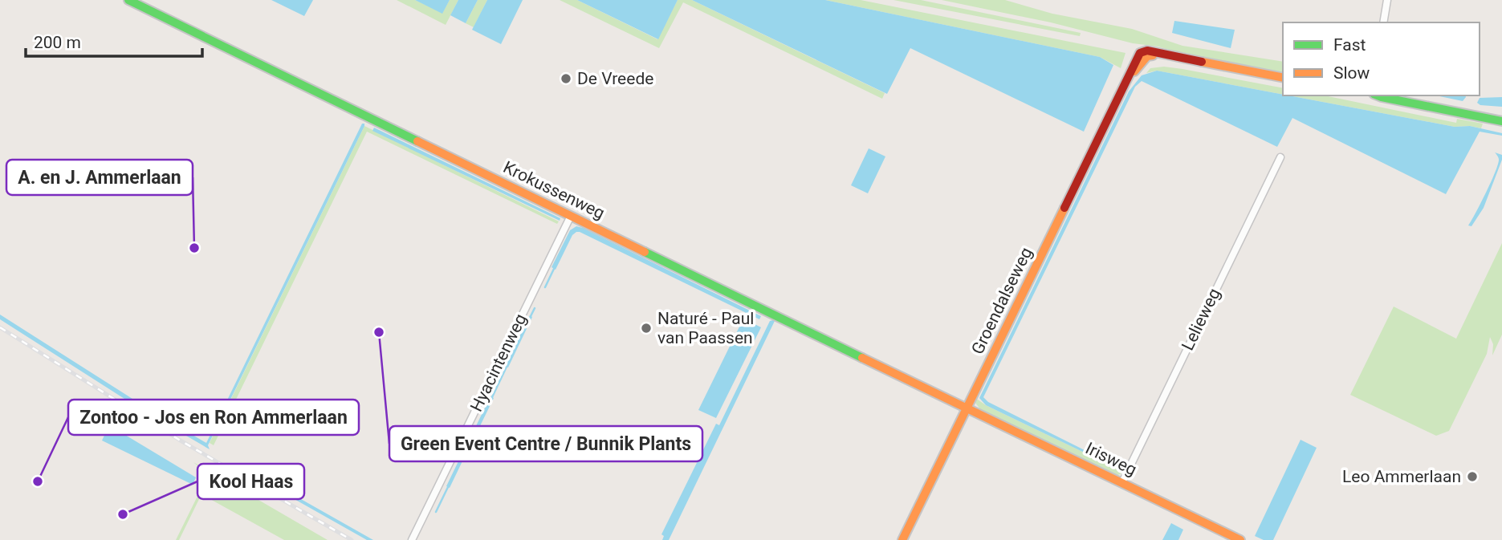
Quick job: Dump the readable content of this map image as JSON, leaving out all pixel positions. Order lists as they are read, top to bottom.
{
  "streets": {
    "street": [
      "Krokussenweg",
      "Groendalseweg",
      "Lelieweg",
      "Hyacintenweg",
      "Irisweg"
    ]
  },
  "crossings": [
    ["Krokussenweg", "Groendalseweg"],
    ["Krokussenweg", "Hyacintenweg"],
    ["Krokussenweg", "Irisweg"],
    ["Groendalseweg", "Irisweg"],
    ["Lelieweg", "Irisweg"]
  ],
  "places": [
    "De Vreede",
    "A. en J. Ammerlaan",
    "Naturé - Paul van Paassen",
    "Green Event Centre / Bunnik Plants",
    "Leo Ammerlaan",
    "Zontoo - Jos en Ron Ammerlaan",
    "Kool Haas"
  ],
  "legend": ["Fast", "Slow"],
  "scale_bar": "200 m"
}
